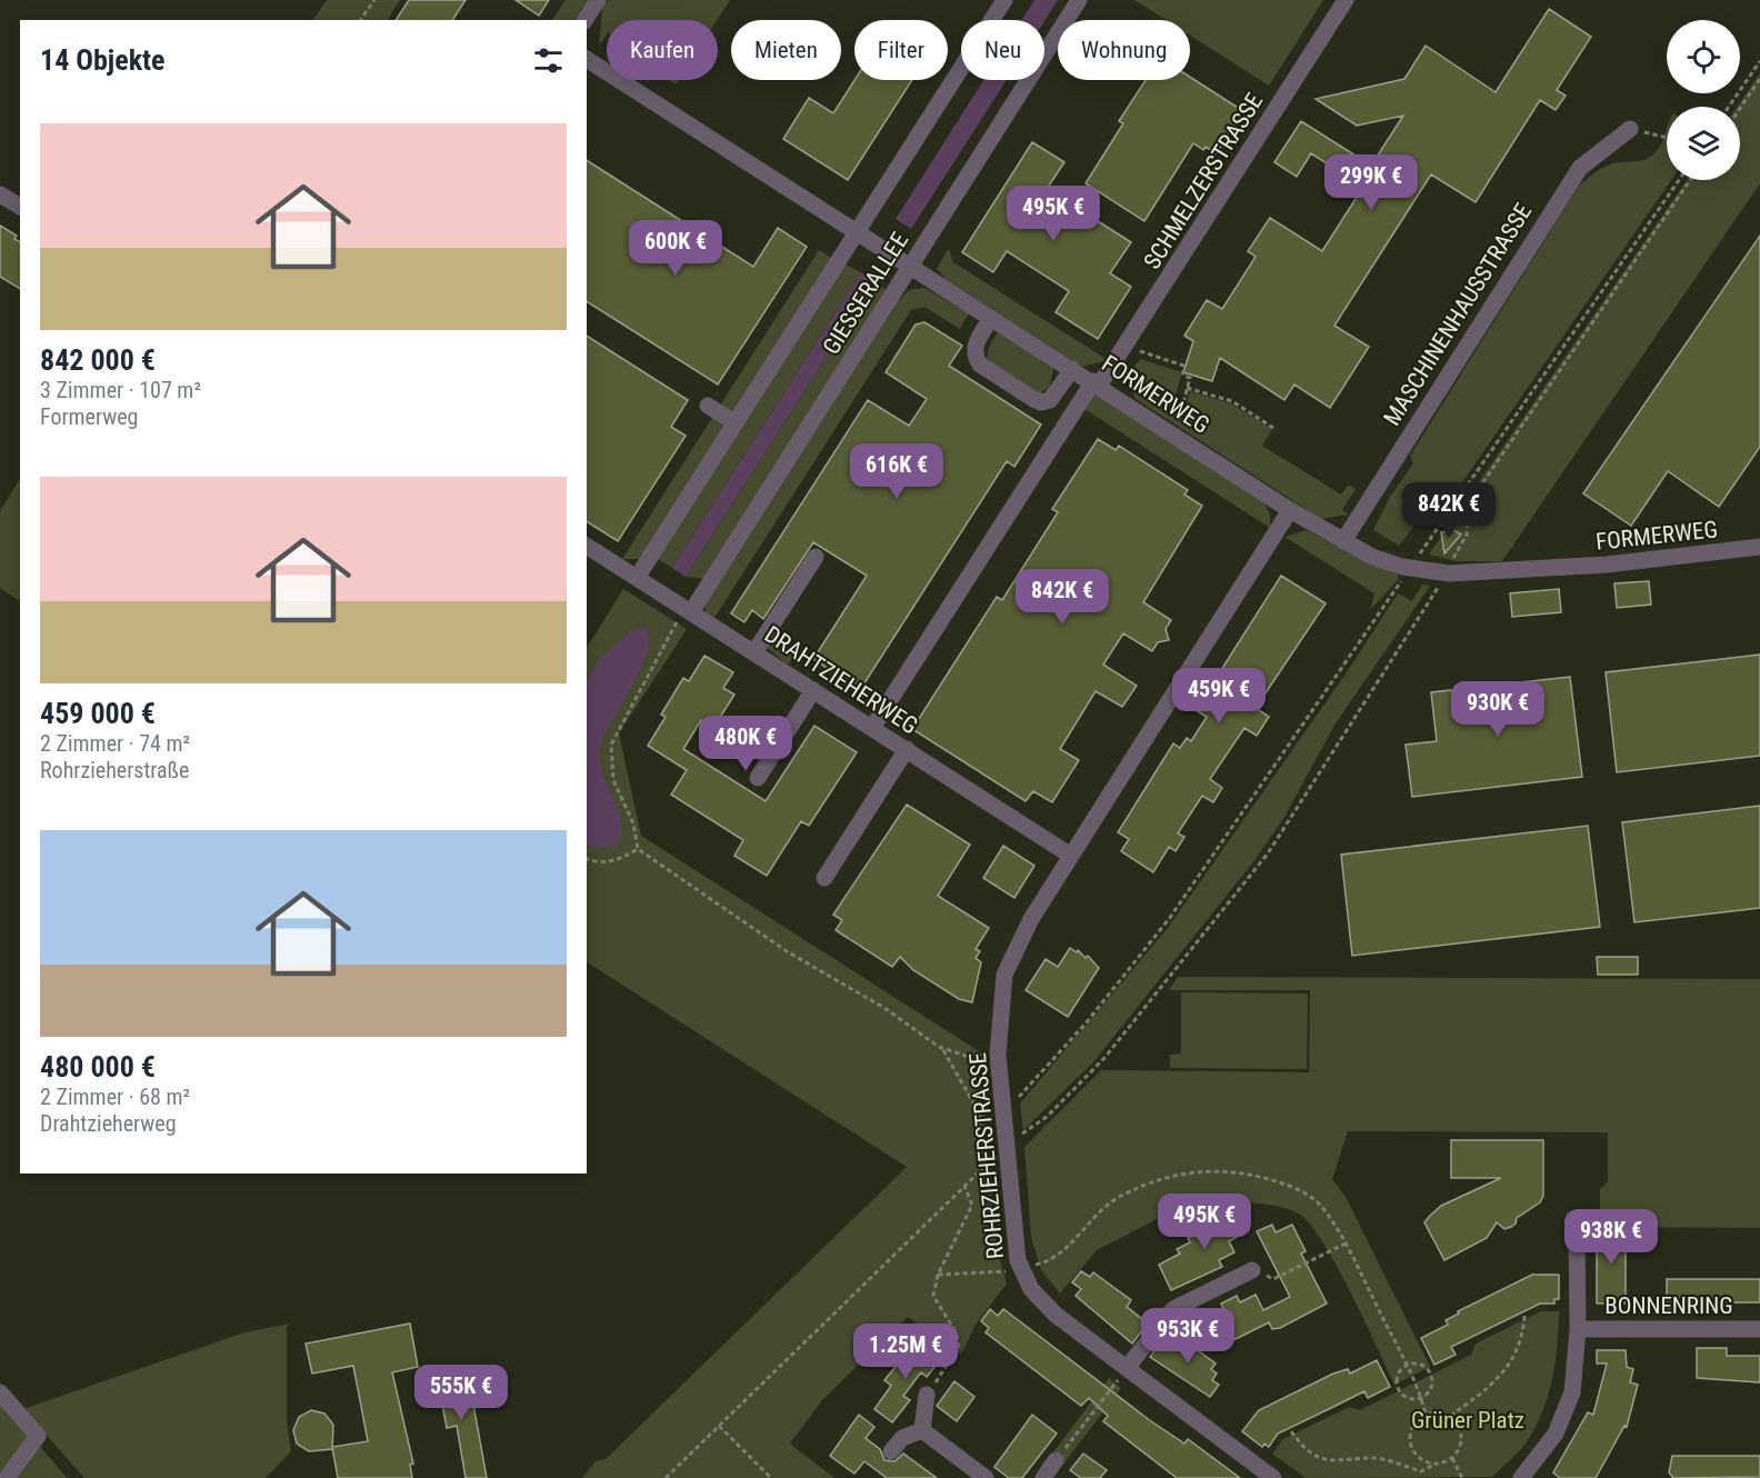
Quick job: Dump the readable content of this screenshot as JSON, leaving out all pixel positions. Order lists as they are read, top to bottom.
{
  "streets": {
    "street": [
      "SCHMELZERSTRASSE",
      "GIESSERALLEE",
      "MASCHINENHAUSSTRASSE",
      "FORMERWEG",
      "DRAHTZIEHERWEG",
      "ROHRZIEHERSTRASSE",
      "BONNENRING"
    ]
  },
  "crossings": [
    ["SCHMELZERSTRASSE", "FORMERWEG"],
    ["SCHMELZERSTRASSE", "DRAHTZIEHERWEG"],
    ["GIESSERALLEE", "FORMERWEG"],
    ["GIESSERALLEE", "DRAHTZIEHERWEG"],
    ["MASCHINENHAUSSTRASSE", "FORMERWEG"],
    ["FORMERWEG", "ROHRZIEHERSTRASSE"],
    ["DRAHTZIEHERWEG", "ROHRZIEHERSTRASSE"]
  ],
  "parks": ["Grüner Platz"],
  "page": {
    "chip": [
      "Kaufen",
      "Mieten",
      "Filter",
      "Neu",
      "Wohnung"
    ],
    "heading": "14 Objekte",
    "list": [
      {
        "name": "842 000 €",
        "note": "3 Zimmer · 107 m² · Formerweg"
      },
      {
        "name": "459 000 €",
        "note": "2 Zimmer · 74 m² · Rohrzieherstraße"
      },
      {
        "name": "480 000 €",
        "note": "2 Zimmer · 68 m² · Drahtzieherweg"
      }
    ],
    "price": [
      "299K €",
      "495K €",
      "600K €",
      "616K €",
      "842K €",
      "842K €",
      "459K €",
      "930K €",
      "480K €",
      "495K €",
      "938K €",
      "953K €",
      "1.25M €",
      "555K €"
    ]
  }
}
